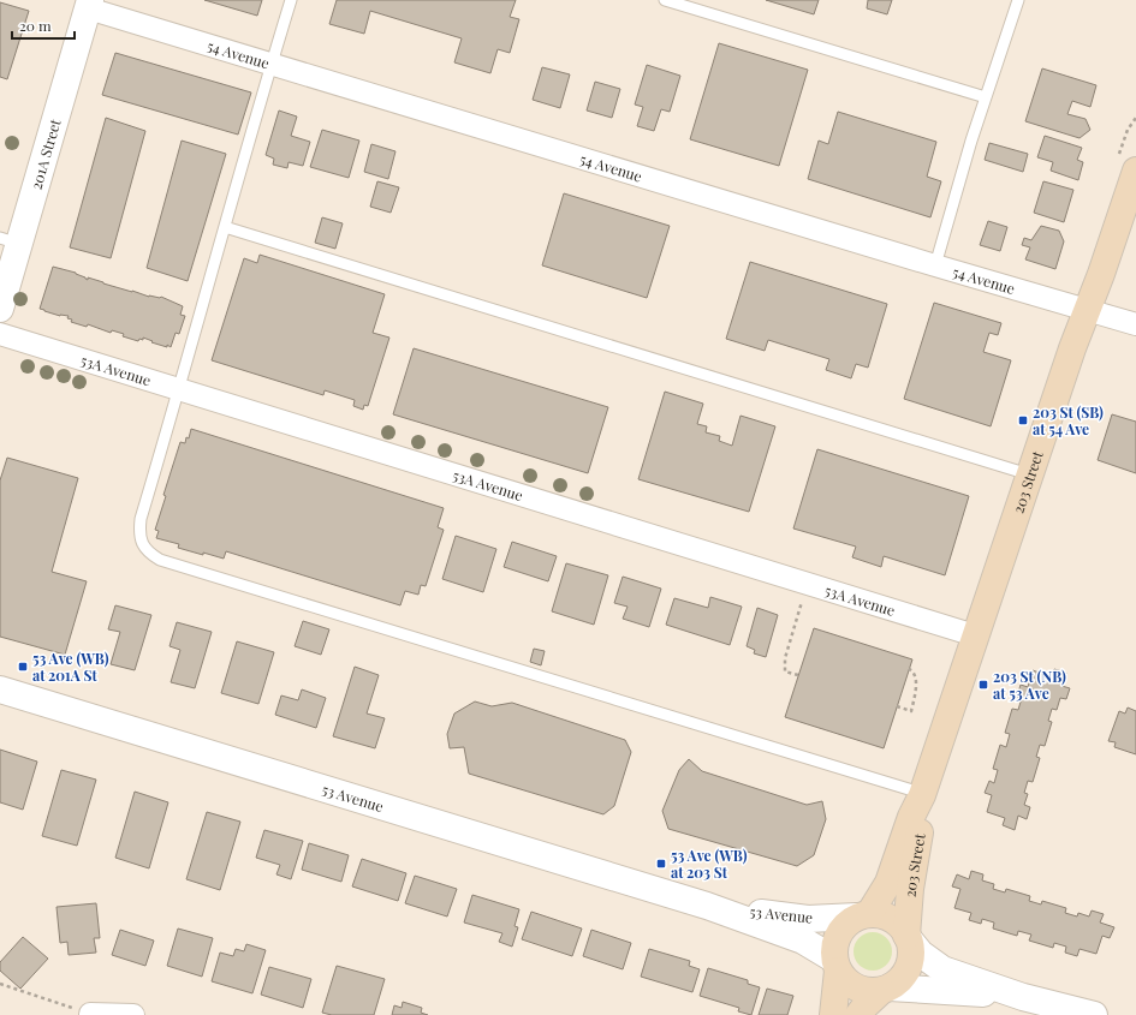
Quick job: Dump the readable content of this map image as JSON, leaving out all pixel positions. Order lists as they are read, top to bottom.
{
  "streets": {
    "main road": ["203 Street"],
    "street": [
      "54 Avenue",
      "201A Street",
      "53A Avenue",
      "53 Avenue"
    ]
  },
  "crossings": [
    ["54 Avenue", "201A Street"],
    ["54 Avenue", "203 Street"],
    ["53A Avenue", "203 Street"],
    ["203 Street", "53 Avenue"]
  ],
  "places": {
    "transit": [
      "203 St (SB) at 54 Ave",
      "53 Ave (WB) at 201A St",
      "203 St (NB) at 53 Ave",
      "53 Ave (WB) at 203 St"
    ]
  },
  "scale_bar": "20 m"
}
